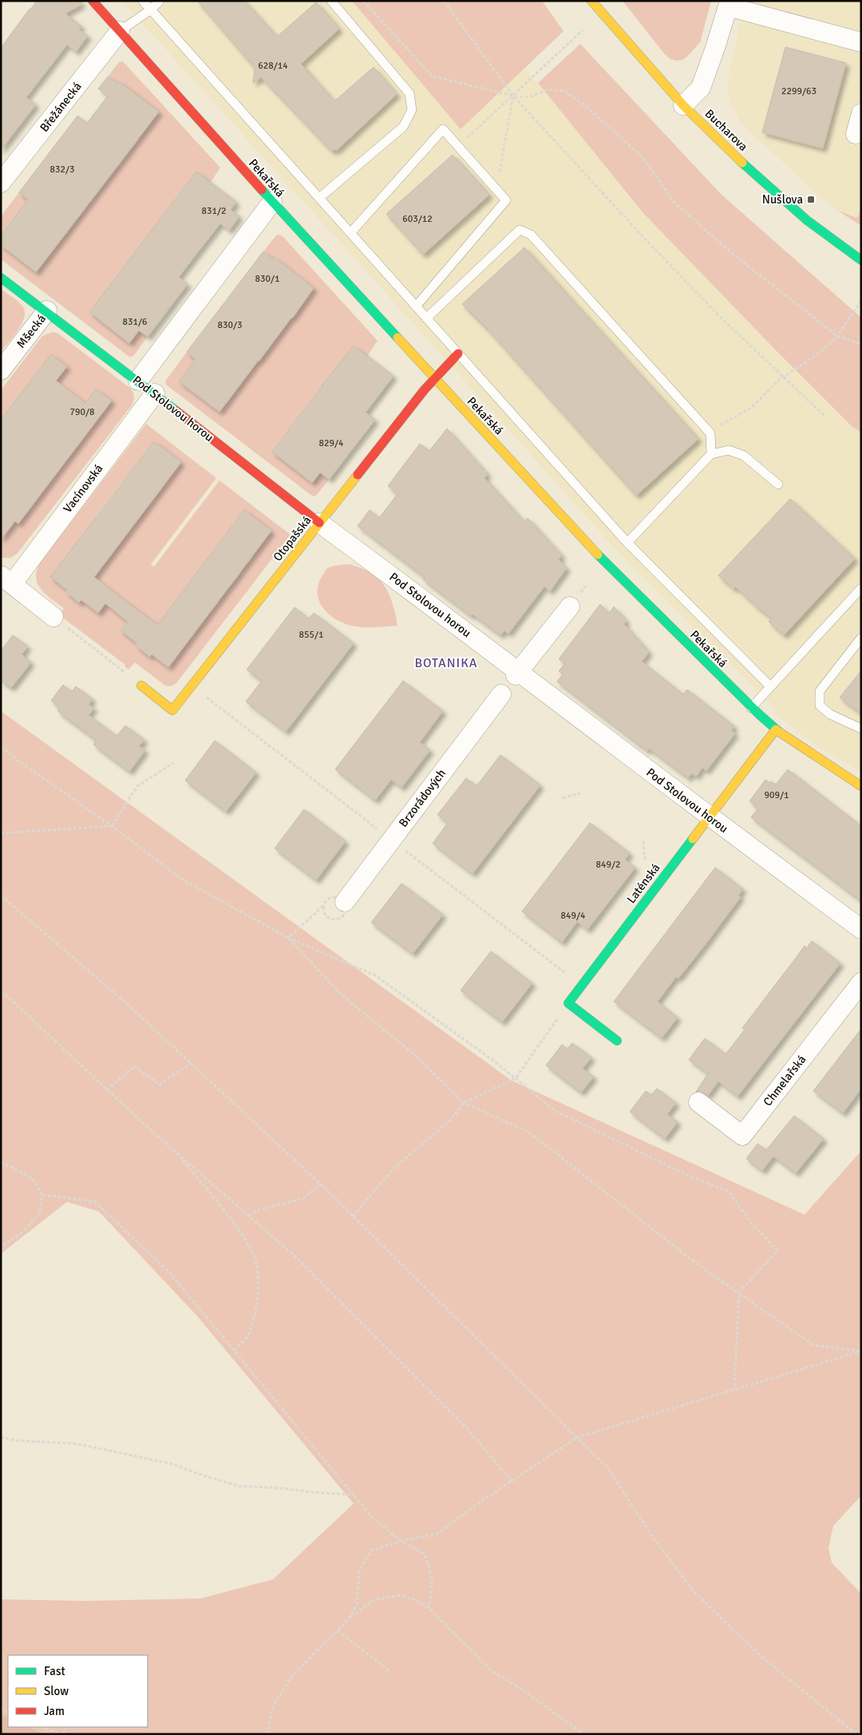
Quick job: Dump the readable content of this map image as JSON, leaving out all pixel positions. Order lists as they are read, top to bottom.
{
  "streets": {
    "street": [
      "Břežánecká",
      "Bucharova",
      "Pekařská",
      "Mšecká",
      "Pod Stolovou horou",
      "Vacínovská",
      "Otopašská",
      "Brzorádových",
      "Laténská",
      "Chmelařská"
    ]
  },
  "crossings": [
    ["Břežánecká", "Pekařská"],
    ["Pekařská", "Otopašská"],
    ["Pekařská", "Laténská"],
    ["Mšecká", "Pod Stolovou horou"],
    ["Pod Stolovou horou", "Vacínovská"],
    ["Pod Stolovou horou", "Otopašská"],
    ["Pod Stolovou horou", "Laténská"]
  ],
  "districts": ["BOTANIKA"],
  "places": {
    "transit": ["Nušlova"]
  },
  "house_numbers": [
    "628/14",
    "2299/63",
    "832/3",
    "831/2",
    "603/12",
    "830/1",
    "831/6",
    "830/3",
    "790/8",
    "829/4",
    "855/1",
    "909/1",
    "849/2",
    "849/4"
  ],
  "legend": ["Fast", "Slow", "Jam"]
}
